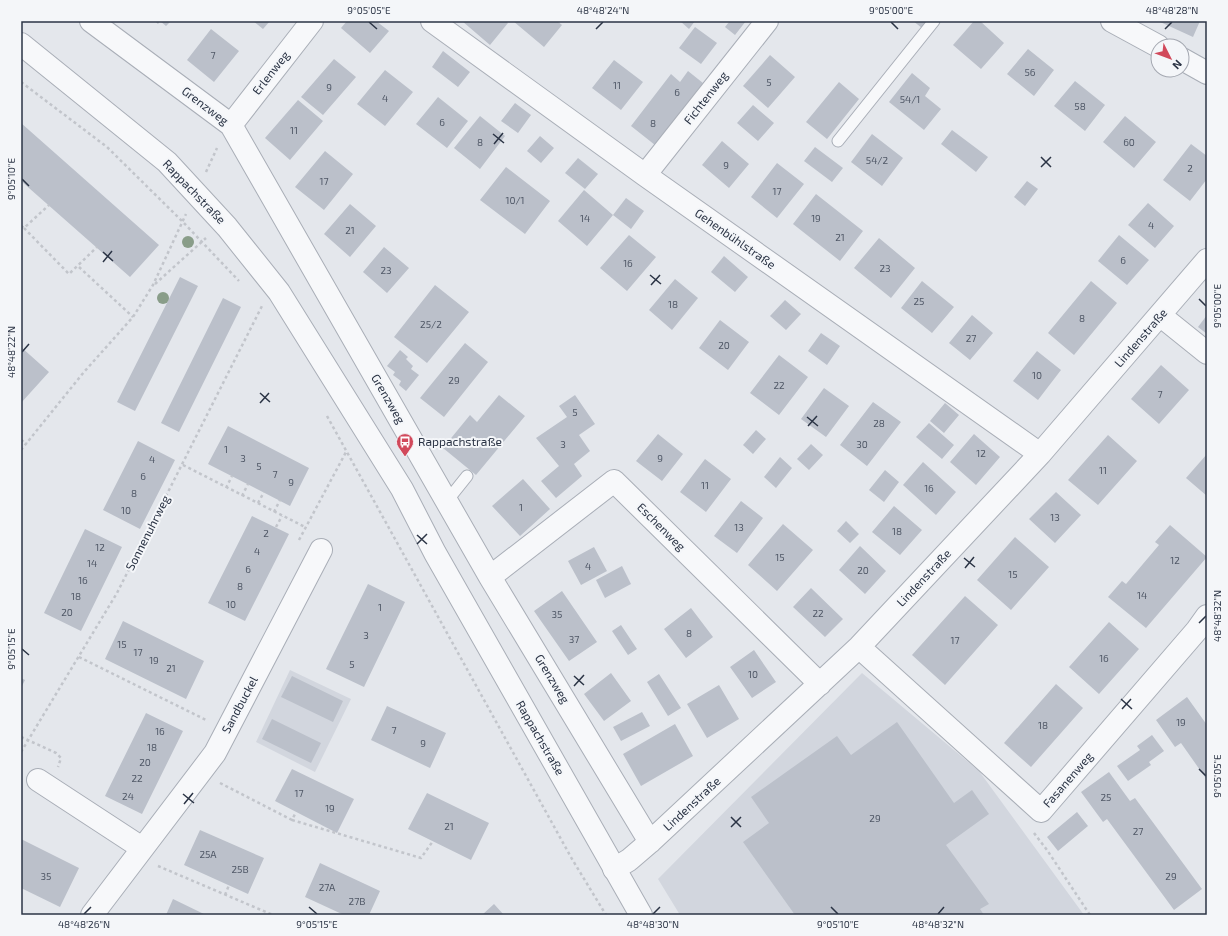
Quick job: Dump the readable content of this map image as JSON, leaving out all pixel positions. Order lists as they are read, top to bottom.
{
  "streets": {
    "street": [
      "Erlenweg",
      "Fichtenweg",
      "Grenzweg",
      "Rappachstraße",
      "Gehenbühlstraße",
      "Lindenstraße",
      "Eschenweg",
      "Sandbuckel",
      "Fasanenweg"
    ],
    "path": ["Sonnenuhrweg"]
  },
  "crossings": [
    ["Erlenweg", "Grenzweg"],
    ["Fichtenweg", "Gehenbühlstraße"],
    ["Grenzweg", "Lindenstraße"],
    ["Grenzweg", "Eschenweg"],
    ["Rappachstraße", "Lindenstraße"],
    ["Gehenbühlstraße", "Lindenstraße"],
    ["Lindenstraße", "Eschenweg"],
    ["Lindenstraße", "Fasanenweg"]
  ],
  "places": {
    "bus stop": ["Rappachstraße"]
  },
  "house_numbers": [
    "7",
    "56",
    "5",
    "11",
    "9",
    "6",
    "4",
    "54/1",
    "58",
    "6",
    "8",
    "11",
    "8",
    "60",
    "54/2",
    "9",
    "2",
    "17",
    "17",
    "10/1",
    "14",
    "19",
    "4",
    "21",
    "21",
    "6",
    "16",
    "23",
    "23",
    "25",
    "18",
    "8",
    "25/2",
    "27",
    "20",
    "10",
    "29",
    "22",
    "7",
    "5",
    "28",
    "3",
    "30",
    "1",
    "12",
    "3",
    "9",
    "4",
    "5",
    "11",
    "7",
    "6",
    "9",
    "11",
    "16",
    "8",
    "1",
    "10",
    "13",
    "13",
    "18",
    "2",
    "12",
    "4",
    "15",
    "12",
    "14",
    "4",
    "6",
    "20",
    "15",
    "16",
    "8",
    "14",
    "18",
    "10",
    "1",
    "20",
    "22",
    "35",
    "8",
    "3",
    "37",
    "17",
    "15",
    "17",
    "16",
    "19",
    "5",
    "21",
    "10",
    "19",
    "18",
    "7",
    "16",
    "9",
    "18",
    "20",
    "22",
    "17",
    "24",
    "25",
    "19",
    "29",
    "21",
    "27",
    "25A",
    "25B",
    "35",
    "29",
    "27A",
    "27B"
  ],
  "north": "bottom right",
  "coordinates": [
    "9°05'05\"E",
    "48°48'24\"N",
    "9°05'00\"E",
    "48°48'28\"N",
    "9°05'10\"E",
    "48°48'22\"N",
    "48°48'32\"N",
    "9°05'15\"E",
    "48°48'26\"N",
    "48°48'30\"N"
  ]
}
